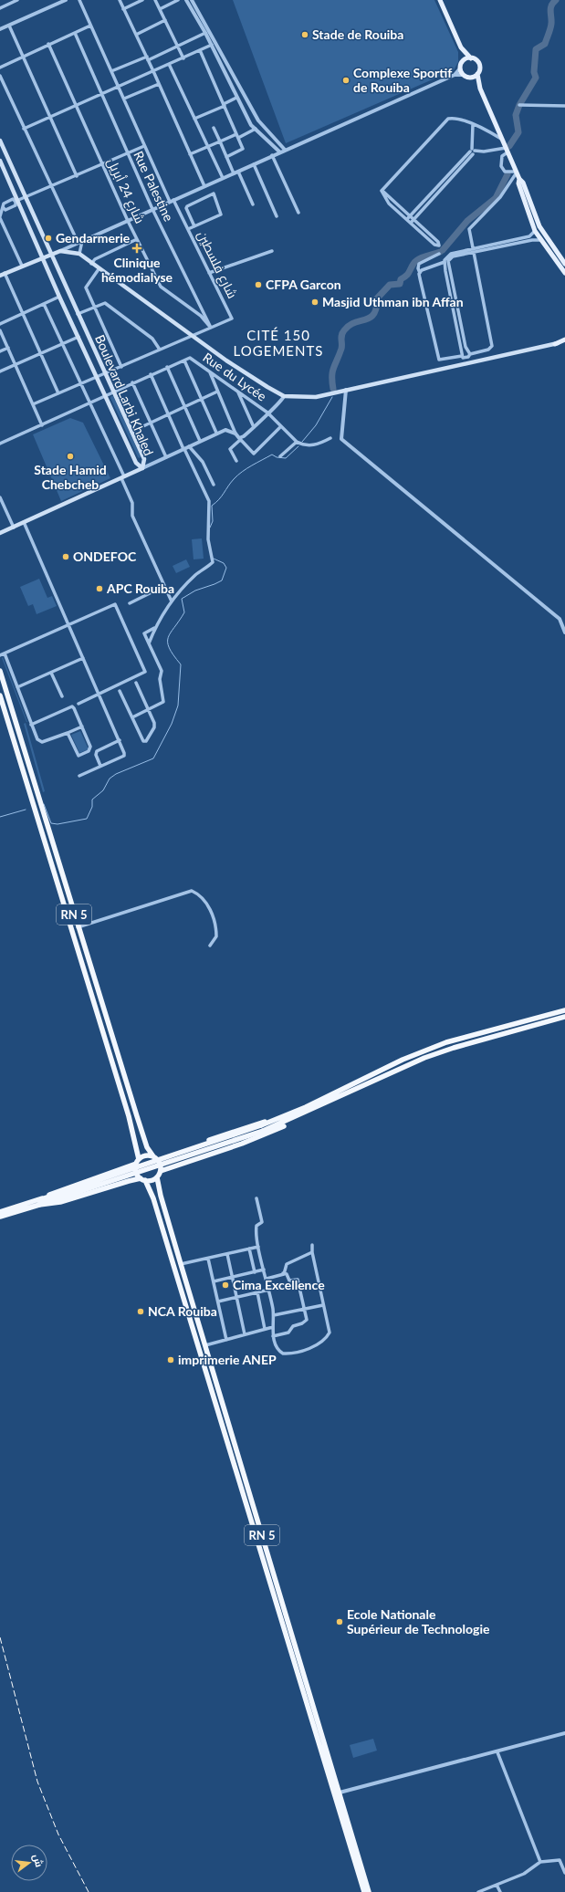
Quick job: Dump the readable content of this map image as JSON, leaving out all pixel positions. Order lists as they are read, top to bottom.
{
  "streets": {
    "highway": ["RN 5"],
    "main road": ["Boulevard Larbi Khaled"],
    "street": [
      "Rue Palestine",
      "شارع 24 أبريل",
      "شارع فلسطين",
      "Rue du Lycée"
    ]
  },
  "crossings": [
    ["Rue Palestine", "شارع 24 أبريل"],
    ["Rue Palestine", "شارع فلسطين"],
    ["شارع 24 أبريل", "شارع فلسطين"],
    ["Rue du Lycée", "Boulevard Larbi Khaled"]
  ],
  "districts": ["CITÉ 150 LOGEMENTS"],
  "places": {
    "other": [
      "Stade de Rouiba",
      "Complexe Sportif de Rouiba",
      "Gendarmerie",
      "CFPA Garcon",
      "Masjid Uthman ibn Affan",
      "Stade Hamid Chebcheb",
      "ONDEFOC",
      "APC Rouiba",
      "Cima Excellence",
      "NCA Rouiba",
      "imprimerie ANEP",
      "Ecole Nationale Supérieur de Technologie"
    ],
    "health": ["Clinique hémodialyse"]
  },
  "north": "right"
}
